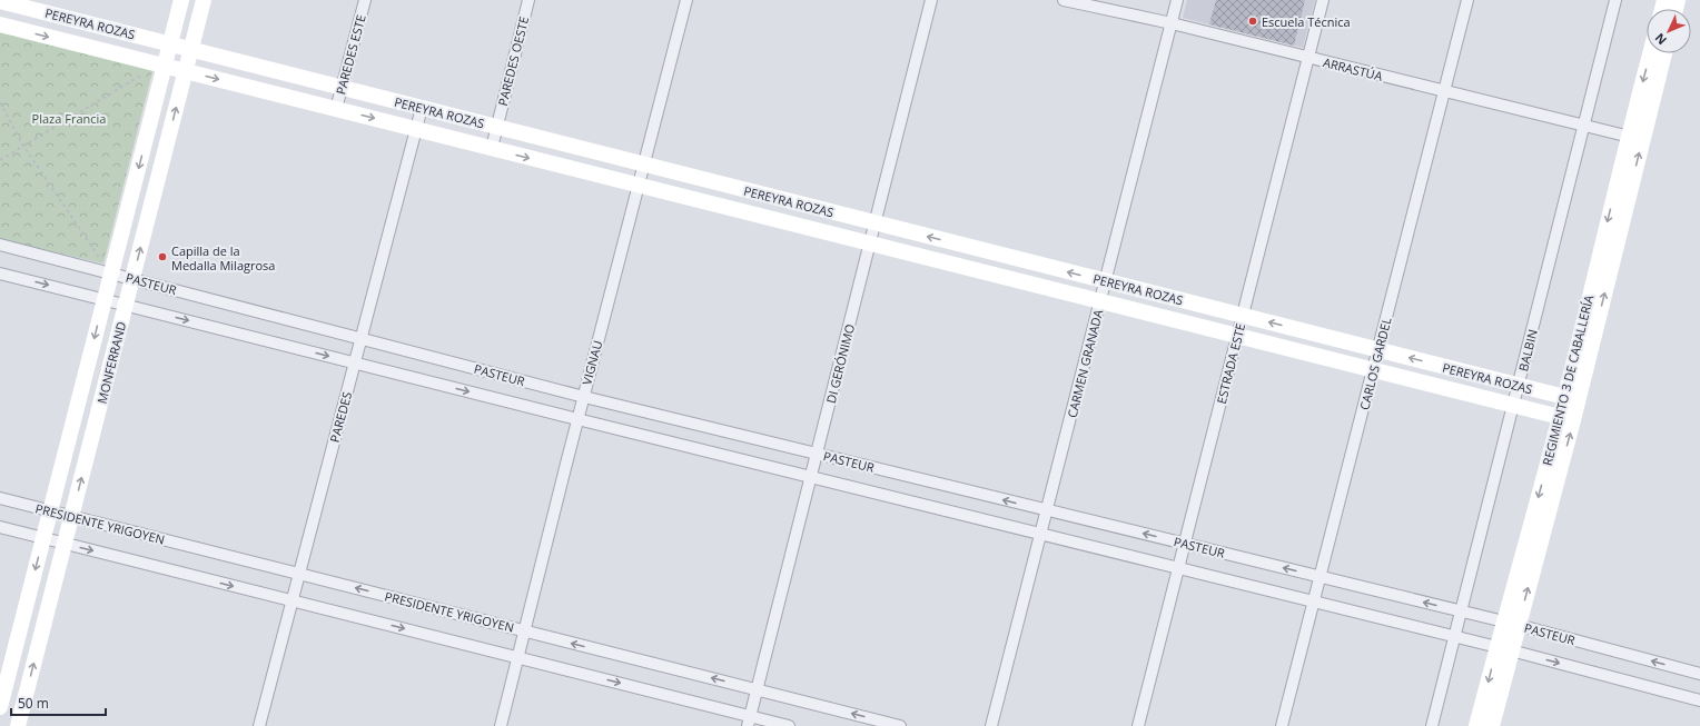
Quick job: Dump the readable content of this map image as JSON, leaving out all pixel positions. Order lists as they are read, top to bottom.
{
  "streets": {
    "street": [
      "PEREYRA ROZAS",
      "PAREDES ESTE",
      "PAREDES OESTE",
      "ARRASTÚA",
      "PASTEUR",
      "BALBIN",
      "MONFERRAND",
      "VIGNAU",
      "DI GERÓNIMO",
      "CARMEN GRANADA",
      "ESTRADA ESTE",
      "CARLOS GARDEL",
      "REGIMIENTO 3 DE CABALLERÍA",
      "PAREDES",
      "PRESIDENTE YRIGOYEN"
    ]
  },
  "crossings": [
    ["PEREYRA ROZAS", "PAREDES ESTE"],
    ["PEREYRA ROZAS", "PAREDES OESTE"],
    ["PEREYRA ROZAS", "BALBIN"],
    ["PEREYRA ROZAS", "MONFERRAND"],
    ["PEREYRA ROZAS", "VIGNAU"],
    ["PEREYRA ROZAS", "DI GERÓNIMO"],
    ["PEREYRA ROZAS", "CARMEN GRANADA"],
    ["PEREYRA ROZAS", "ESTRADA ESTE"],
    ["PEREYRA ROZAS", "CARLOS GARDEL"],
    ["PEREYRA ROZAS", "REGIMIENTO 3 DE CABALLERÍA"],
    ["PEREYRA ROZAS", "PAREDES"],
    ["ARRASTÚA", "BALBIN"],
    ["ARRASTÚA", "CARMEN GRANADA"],
    ["ARRASTÚA", "ESTRADA ESTE"],
    ["ARRASTÚA", "CARLOS GARDEL"],
    ["ARRASTÚA", "REGIMIENTO 3 DE CABALLERÍA"],
    ["PASTEUR", "BALBIN"],
    ["PASTEUR", "MONFERRAND"],
    ["PASTEUR", "VIGNAU"],
    ["PASTEUR", "DI GERÓNIMO"],
    ["PASTEUR", "CARMEN GRANADA"],
    ["PASTEUR", "ESTRADA ESTE"],
    ["PASTEUR", "CARLOS GARDEL"],
    ["PASTEUR", "REGIMIENTO 3 DE CABALLERÍA"],
    ["PASTEUR", "PAREDES"],
    ["MONFERRAND", "PRESIDENTE YRIGOYEN"],
    ["VIGNAU", "PRESIDENTE YRIGOYEN"],
    ["DI GERÓNIMO", "PRESIDENTE YRIGOYEN"],
    ["PAREDES", "PRESIDENTE YRIGOYEN"]
  ],
  "parks": ["Plaza Francia"],
  "places": ["Escuela Técnica", "Capilla de la Medalla Milagrosa"],
  "scale_bar": "50 m",
  "north": "bottom left"
}
